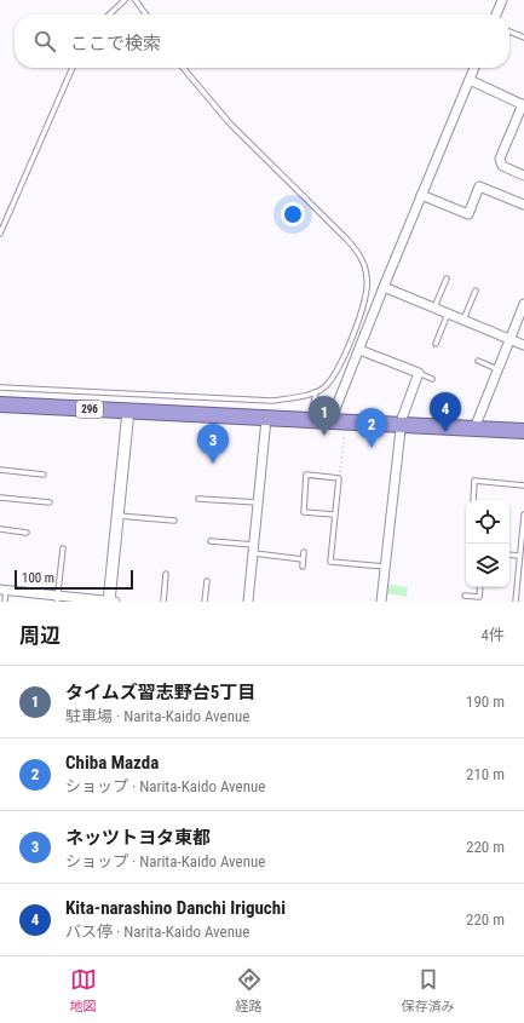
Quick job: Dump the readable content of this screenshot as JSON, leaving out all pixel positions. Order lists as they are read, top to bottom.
{
  "streets": {
    "highway": ["296"]
  },
  "scale_bar": "100 m",
  "page": {
    "search": "ここで検索",
    "pins": [
      "4",
      "1",
      "2",
      "3"
    ],
    "scale": "100 m",
    "heading": ["周辺", "4件"],
    "list": [
      {
        "mark": "1",
        "name": "タイムズ習志野台5丁目",
        "note": "駐車場 · Narita-Kaido Avenue",
        "value": "190 m"
      },
      {
        "mark": "2",
        "name": "Chiba Mazda",
        "note": "ショップ · Narita-Kaido Avenue",
        "value": "210 m"
      },
      {
        "mark": "3",
        "name": "ネッツトヨタ東都",
        "note": "ショップ · Narita-Kaido Avenue",
        "value": "220 m"
      },
      {
        "mark": "4",
        "name": "Kita-narashino Danchi Iriguchi",
        "note": "バス停 · Narita-Kaido Avenue",
        "value": "220 m"
      }
    ],
    "nav": ["地図", "経路", "保存済み"]
  }
}
